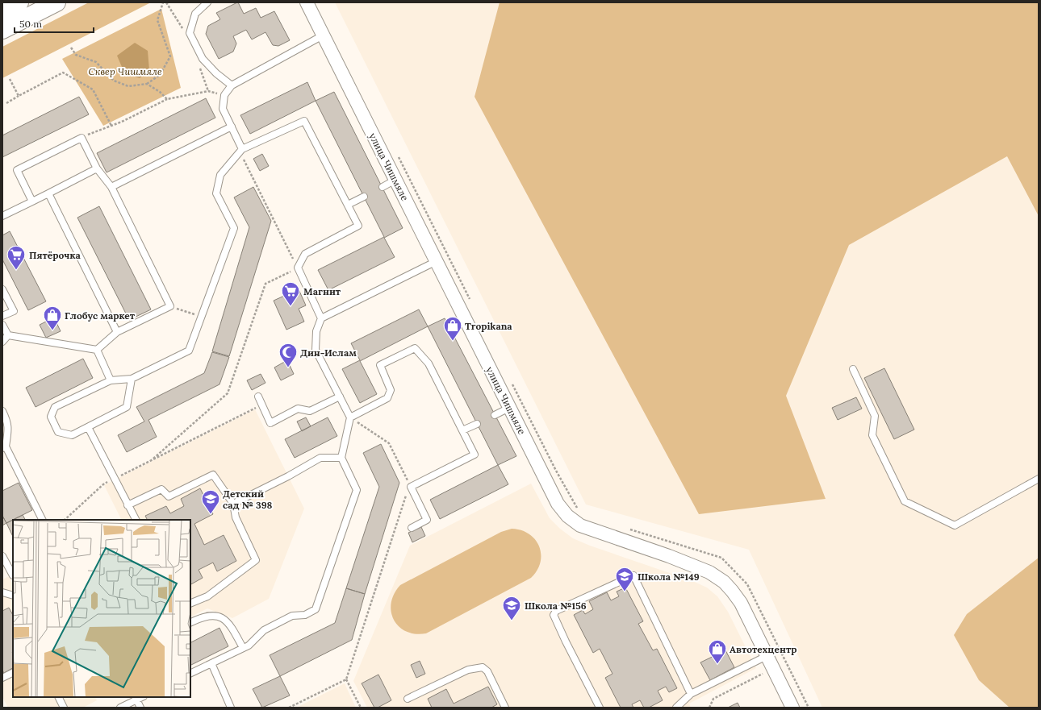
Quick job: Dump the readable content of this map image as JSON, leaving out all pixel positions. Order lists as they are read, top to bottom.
{
  "streets": {
    "street": ["улица Чишмяле"]
  },
  "parks": ["Сквер Чишмяле"],
  "places": {
    "supermarket": ["Пятёрочка", "Магнит"],
    "shop": ["Глобус маркет", "Tropikana", "Автотехцентр"],
    "mosque": ["Дин-Ислам"],
    "school or university": ["Детский сад № 398", "Школа №149", "Школа №156"]
  },
  "scale_bar": "50 m"
}
